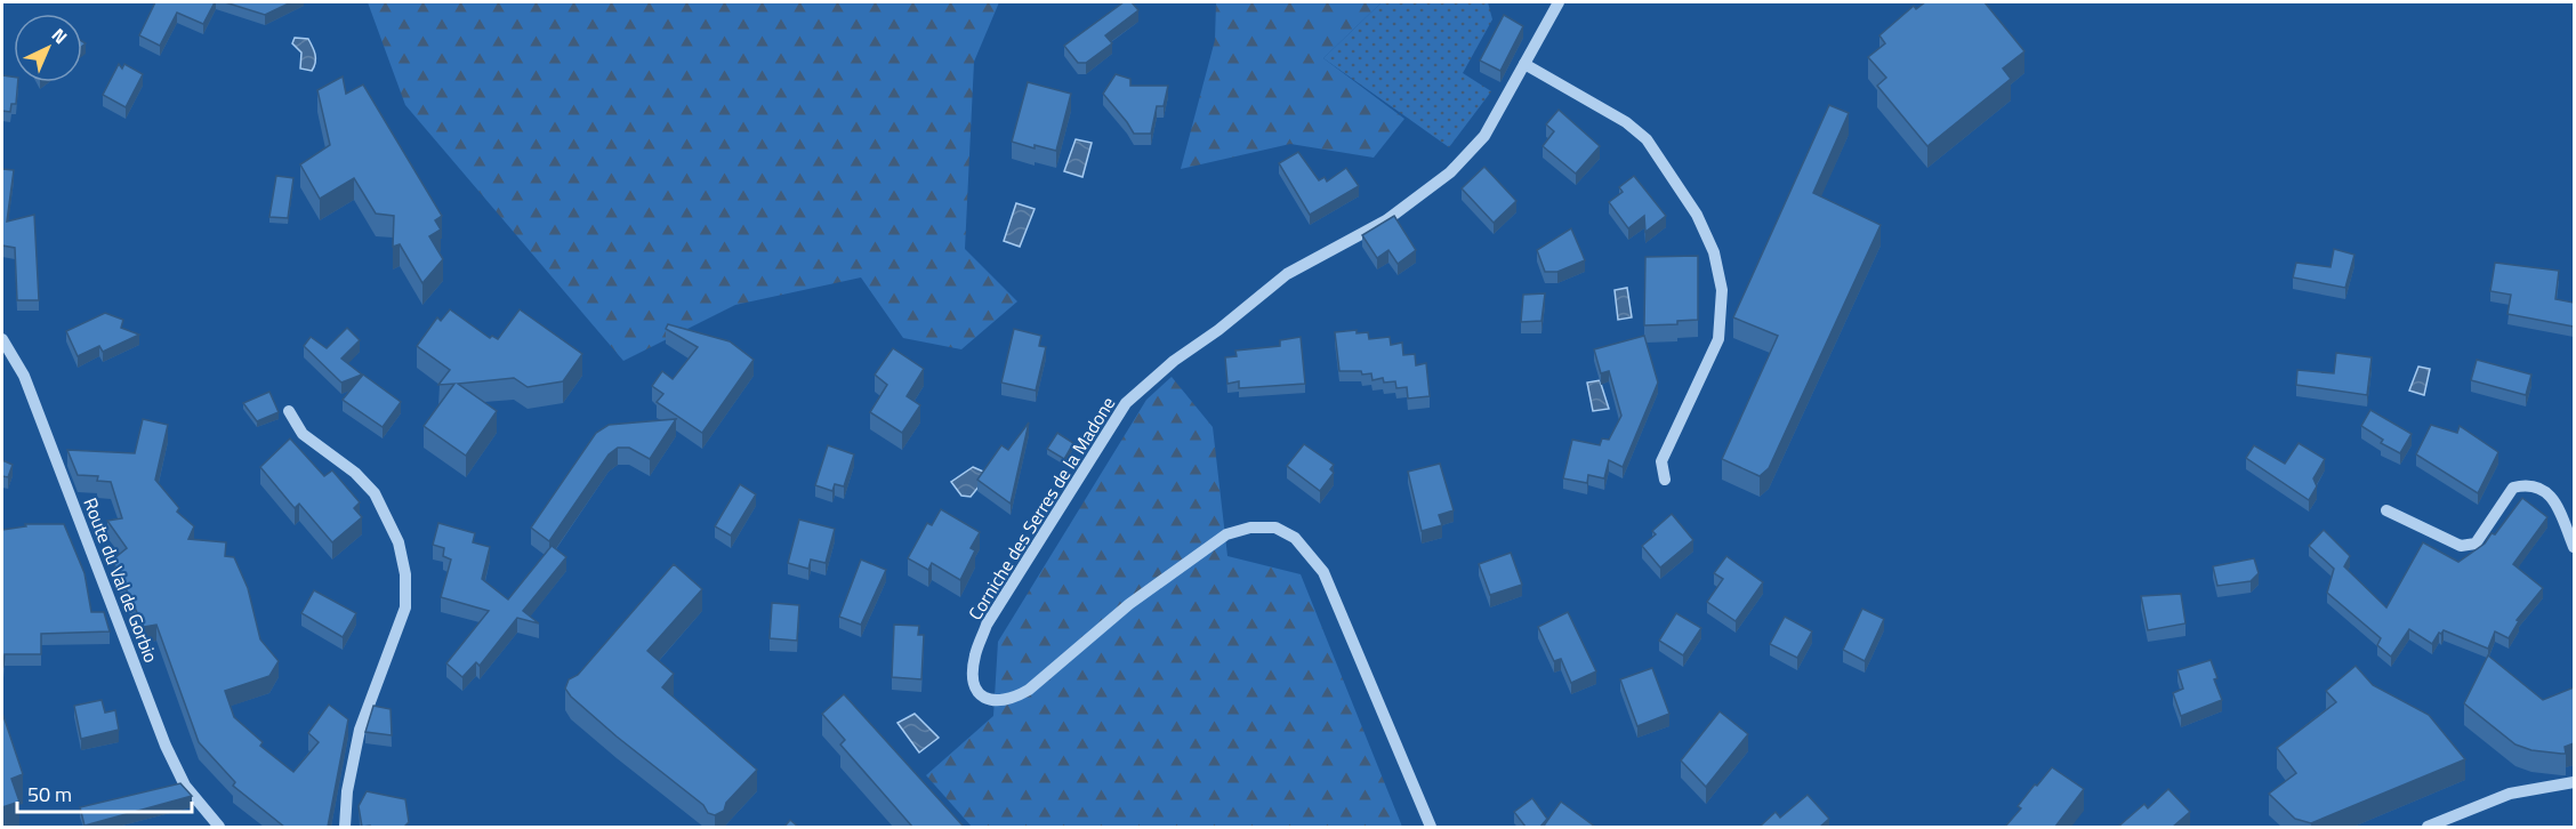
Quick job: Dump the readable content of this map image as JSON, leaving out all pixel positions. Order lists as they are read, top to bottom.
{
  "streets": {
    "street": ["Corniche des Serres de la Madone", "Route du Val de Gorbio"]
  },
  "scale_bar": "50 m",
  "north": "top right"
}
